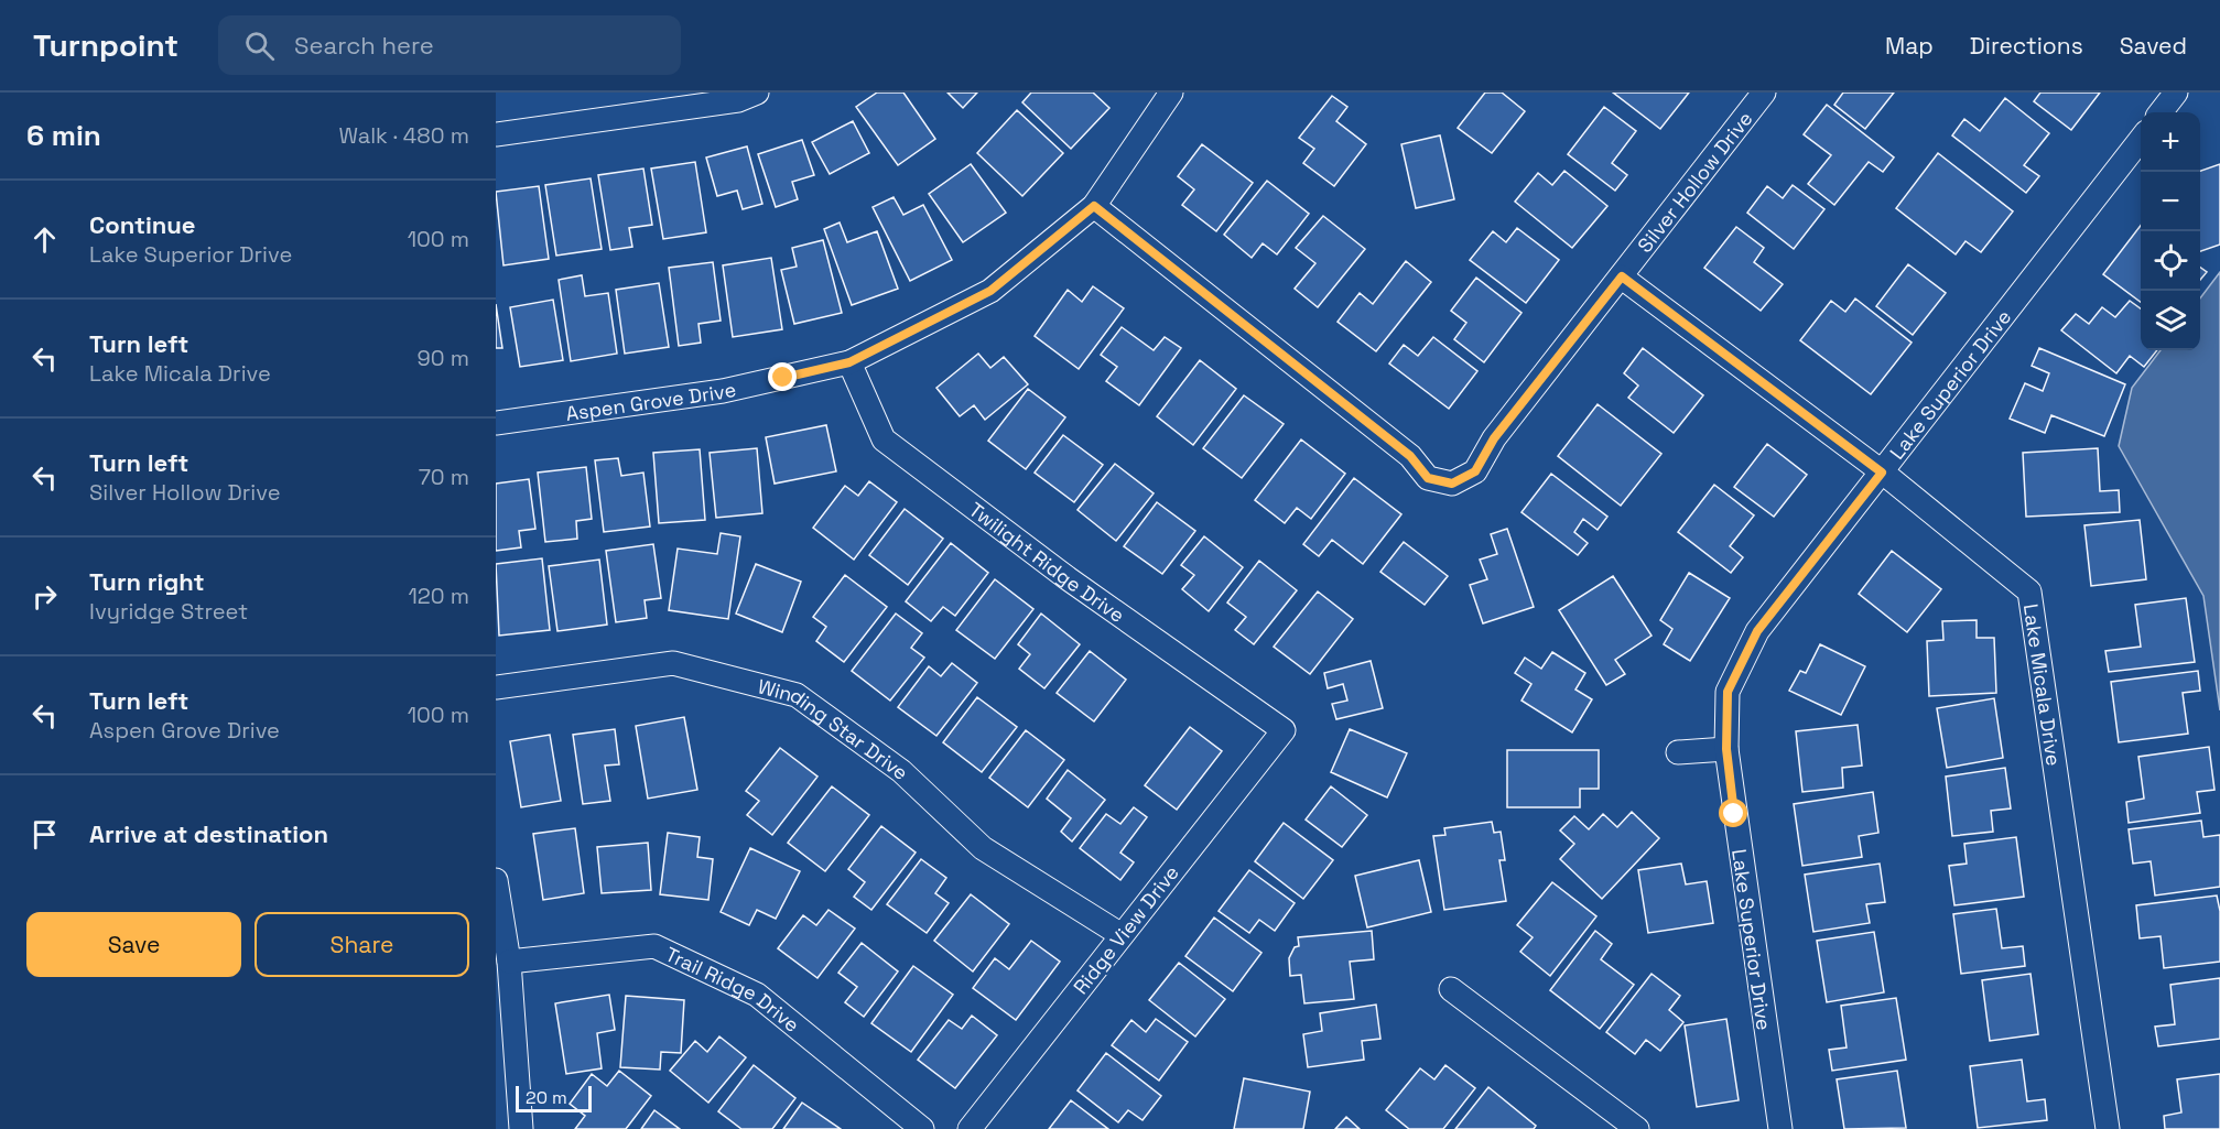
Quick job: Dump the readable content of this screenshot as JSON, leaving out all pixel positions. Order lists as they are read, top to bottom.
{
  "streets": {
    "street": [
      "Silver Hollow Drive",
      "Lake Superior Drive",
      "Aspen Grove Drive",
      "Twilight Ridge Drive",
      "Lake Micala Drive",
      "Winding Star Drive",
      "Ridge View Drive",
      "Trail Ridge Drive"
    ]
  },
  "crossings": [
    ["Silver Hollow Drive", "Aspen Grove Drive"],
    ["Silver Hollow Drive", "Lake Micala Drive"],
    ["Lake Superior Drive", "Lake Micala Drive"],
    ["Aspen Grove Drive", "Twilight Ridge Drive"],
    ["Twilight Ridge Drive", "Ridge View Drive"],
    ["Winding Star Drive", "Ridge View Drive"]
  ],
  "scale_bar": "20 m",
  "page": {
    "header": "Turnpoint",
    "search": "Search here",
    "nav": ["Map", "Directions", "Saved"],
    "heading": ["6 min", "Walk · 480 m"],
    "map_buttons": ["+", "−"],
    "list": [
      ["Continue", "Lake Superior Drive", "100 m"],
      ["Turn left", "Lake Micala Drive", "90 m"],
      ["Turn left", "Silver Hollow Drive", "70 m"],
      ["Turn right", "Ivyridge Street", "120 m"],
      ["Turn left", "Aspen Grove Drive", "100 m"],
      "Arrive at destination"
    ],
    "buttons": ["Save", "Share"],
    "scale": "20 m"
  }
}
